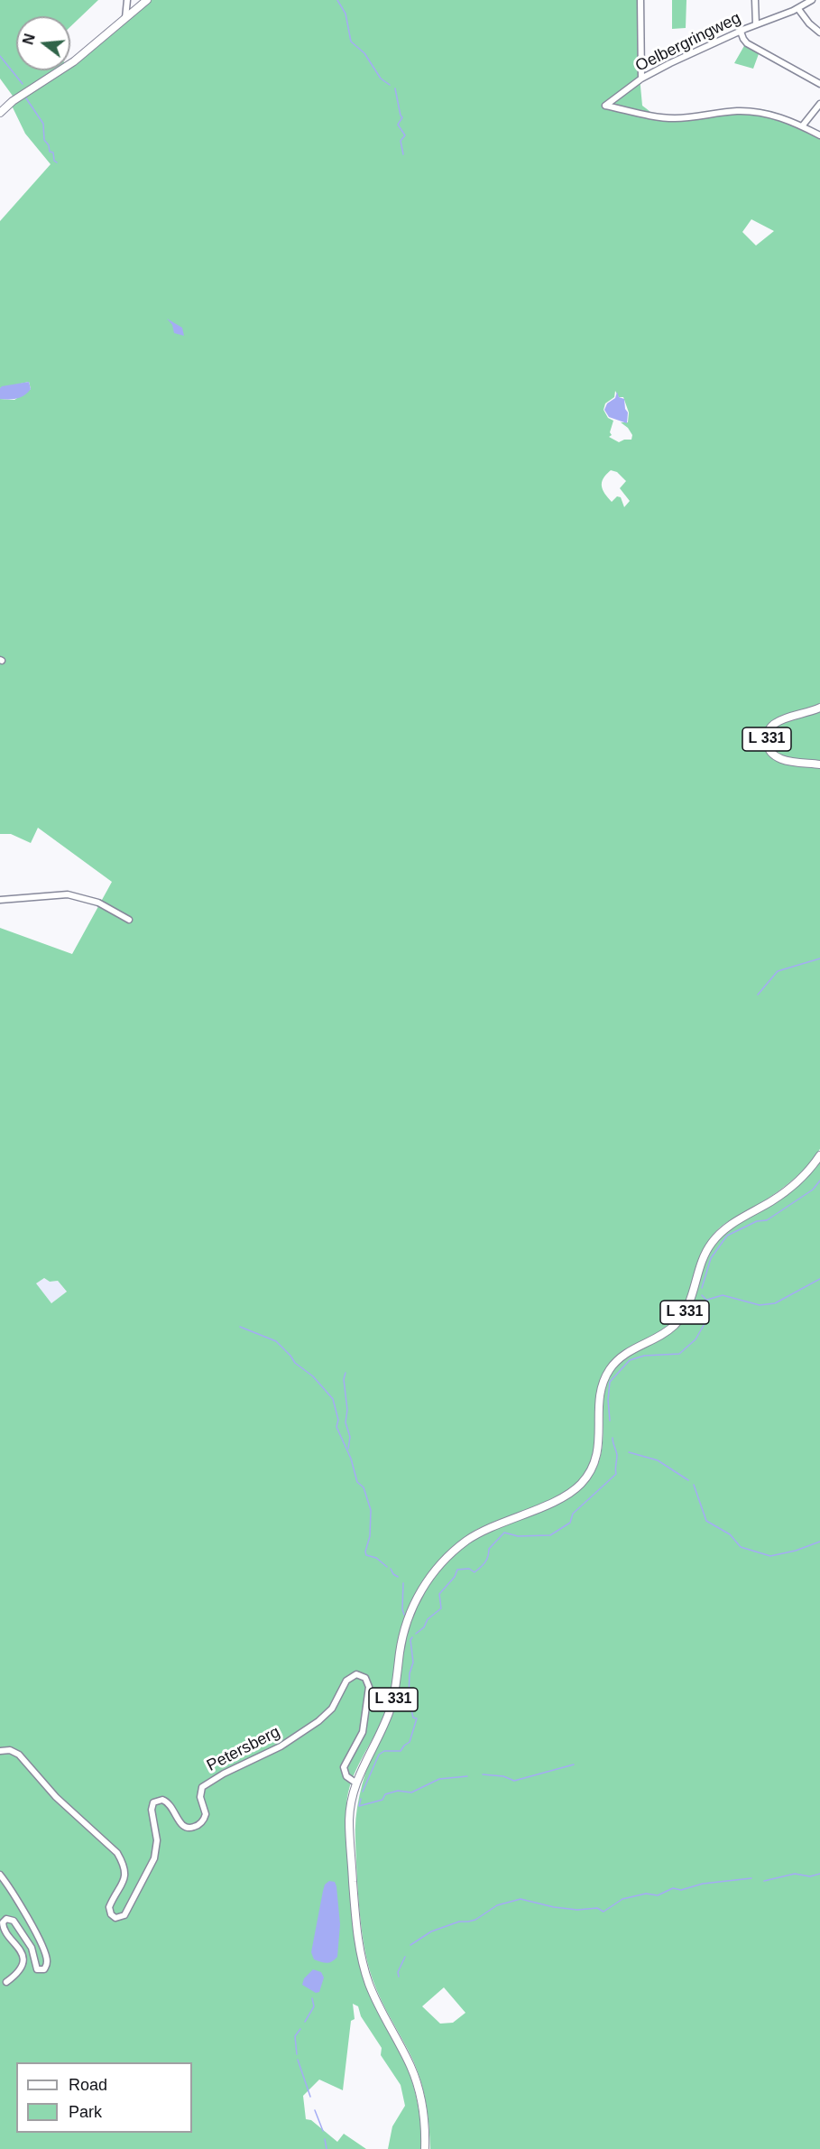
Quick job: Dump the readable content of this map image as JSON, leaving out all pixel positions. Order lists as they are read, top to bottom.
{
  "streets": {
    "main road": ["L 331"],
    "street": ["Oelbergringweg", "Petersberg"]
  },
  "crossings": [
    ["L 331", "Petersberg"]
  ],
  "legend": ["Road", "Park"],
  "north": "left"
}
